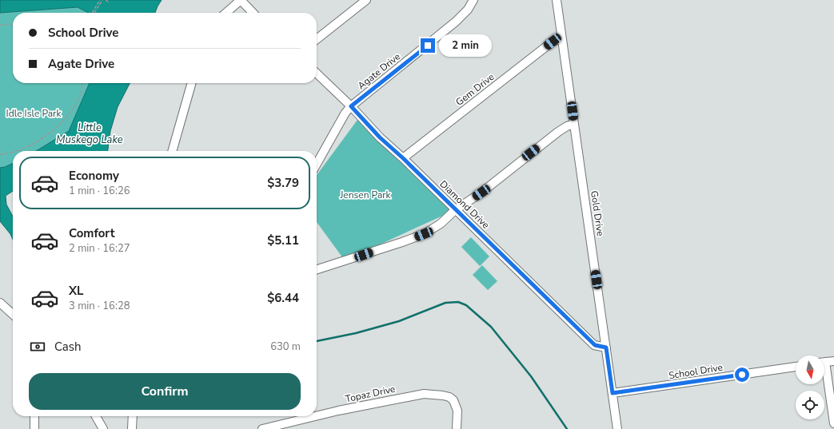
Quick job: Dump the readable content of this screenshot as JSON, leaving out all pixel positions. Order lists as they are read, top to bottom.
{
  "streets": {
    "street": [
      "Agate Drive",
      "Gem Drive",
      "Diamond Drive",
      "Gold Drive",
      "School Drive",
      "Topaz Drive"
    ]
  },
  "crossings": [
    ["Agate Drive", "Diamond Drive"],
    ["Gem Drive", "Diamond Drive"],
    ["Gem Drive", "Gold Drive"],
    ["Diamond Drive", "Gold Drive"],
    ["Gold Drive", "School Drive"]
  ],
  "water": ["Little Muskego Lake"],
  "parks": ["Idle Isle Park", "Jensen Park"],
  "north": "bottom",
  "page": {
    "banner": ["School Drive", "Agate Drive"],
    "bubble": "2 min",
    "list": [
      {
        "name": "Economy",
        "note": "1 min · 16:26",
        "value": "$3.79"
      },
      {
        "name": "Comfort",
        "note": "2 min · 16:27",
        "value": "$5.11"
      },
      {
        "name": "XL",
        "note": "3 min · 16:28",
        "value": "$6.44"
      }
    ],
    "pay": ["Cash", "630 m"],
    "buttons": "Confirm"
  }
}
